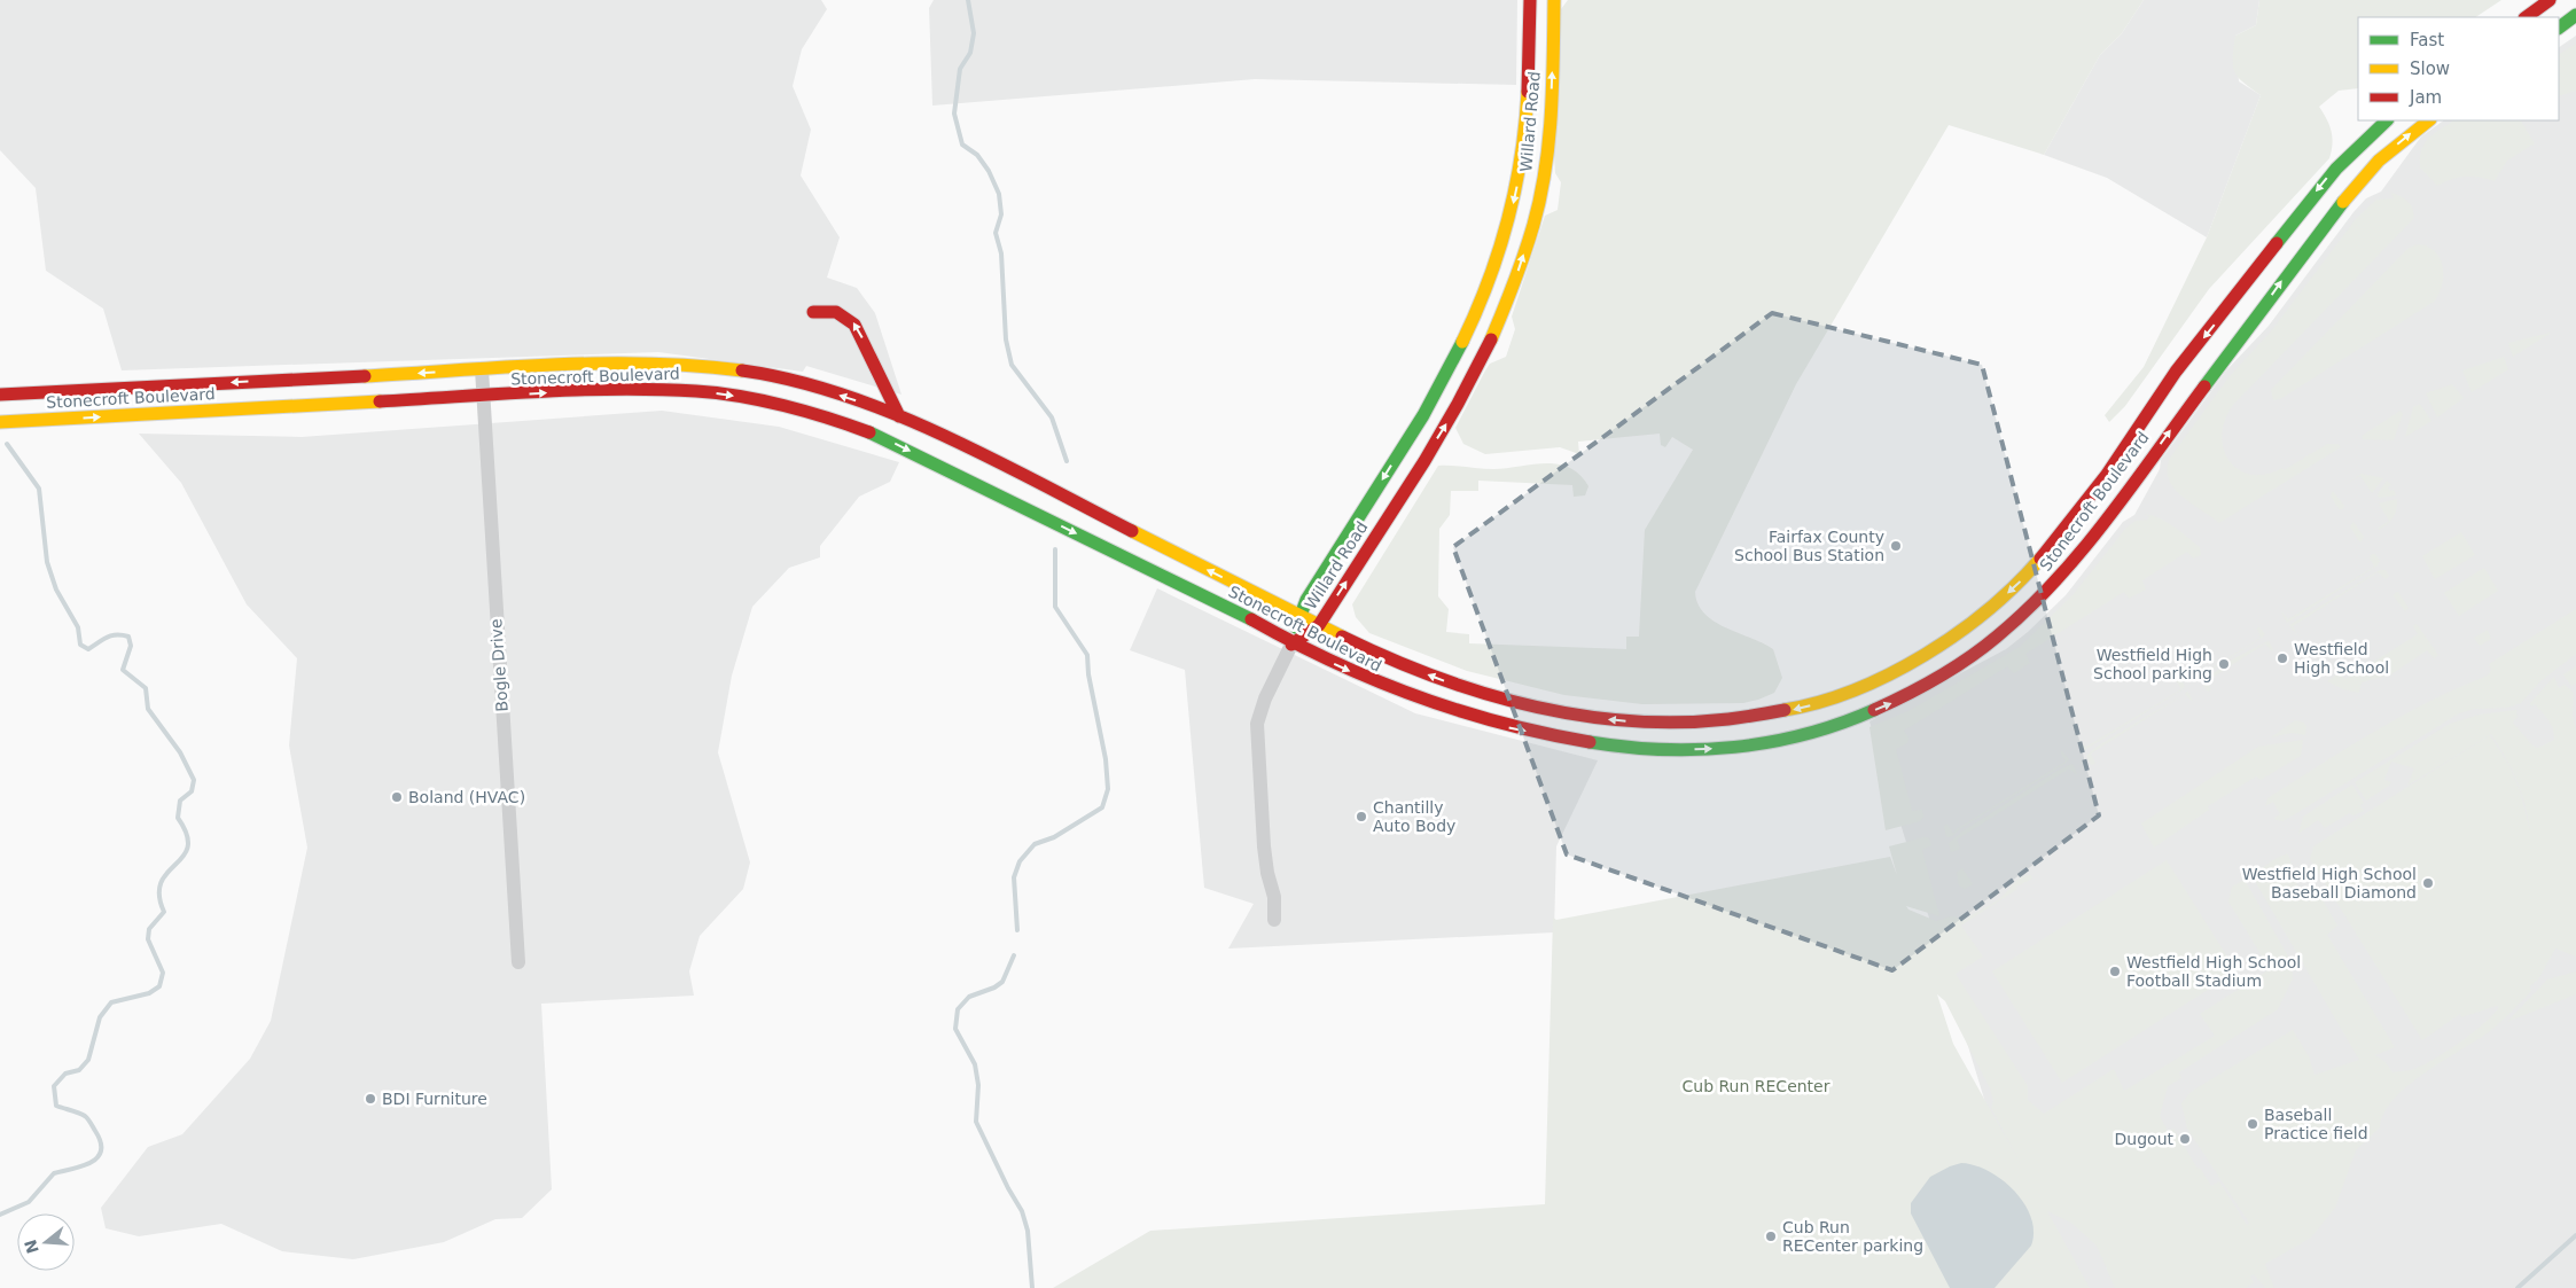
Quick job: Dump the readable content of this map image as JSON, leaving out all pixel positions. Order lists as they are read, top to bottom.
{
  "streets": {
    "main road": ["Willard Road", "Stonecroft Boulevard"],
    "street": ["Bogle Drive"]
  },
  "crossings": [
    ["Willard Road", "Stonecroft Boulevard"],
    ["Stonecroft Boulevard", "Bogle Drive"]
  ],
  "parks": ["Cub Run RECenter"],
  "places": [
    "Fairfax County School Bus Station",
    "Westfield High School",
    "Westfield High School parking",
    "Boland (HVAC)",
    "Chantilly Auto Body",
    "Westfield High School Baseball Diamond",
    "Westfield High School Football Stadium",
    "BDI Furniture",
    "Baseball Practice field",
    "Dugout",
    "Cub Run RECenter parking"
  ],
  "legend": ["Fast", "Slow", "Jam"],
  "north": "left"
}
